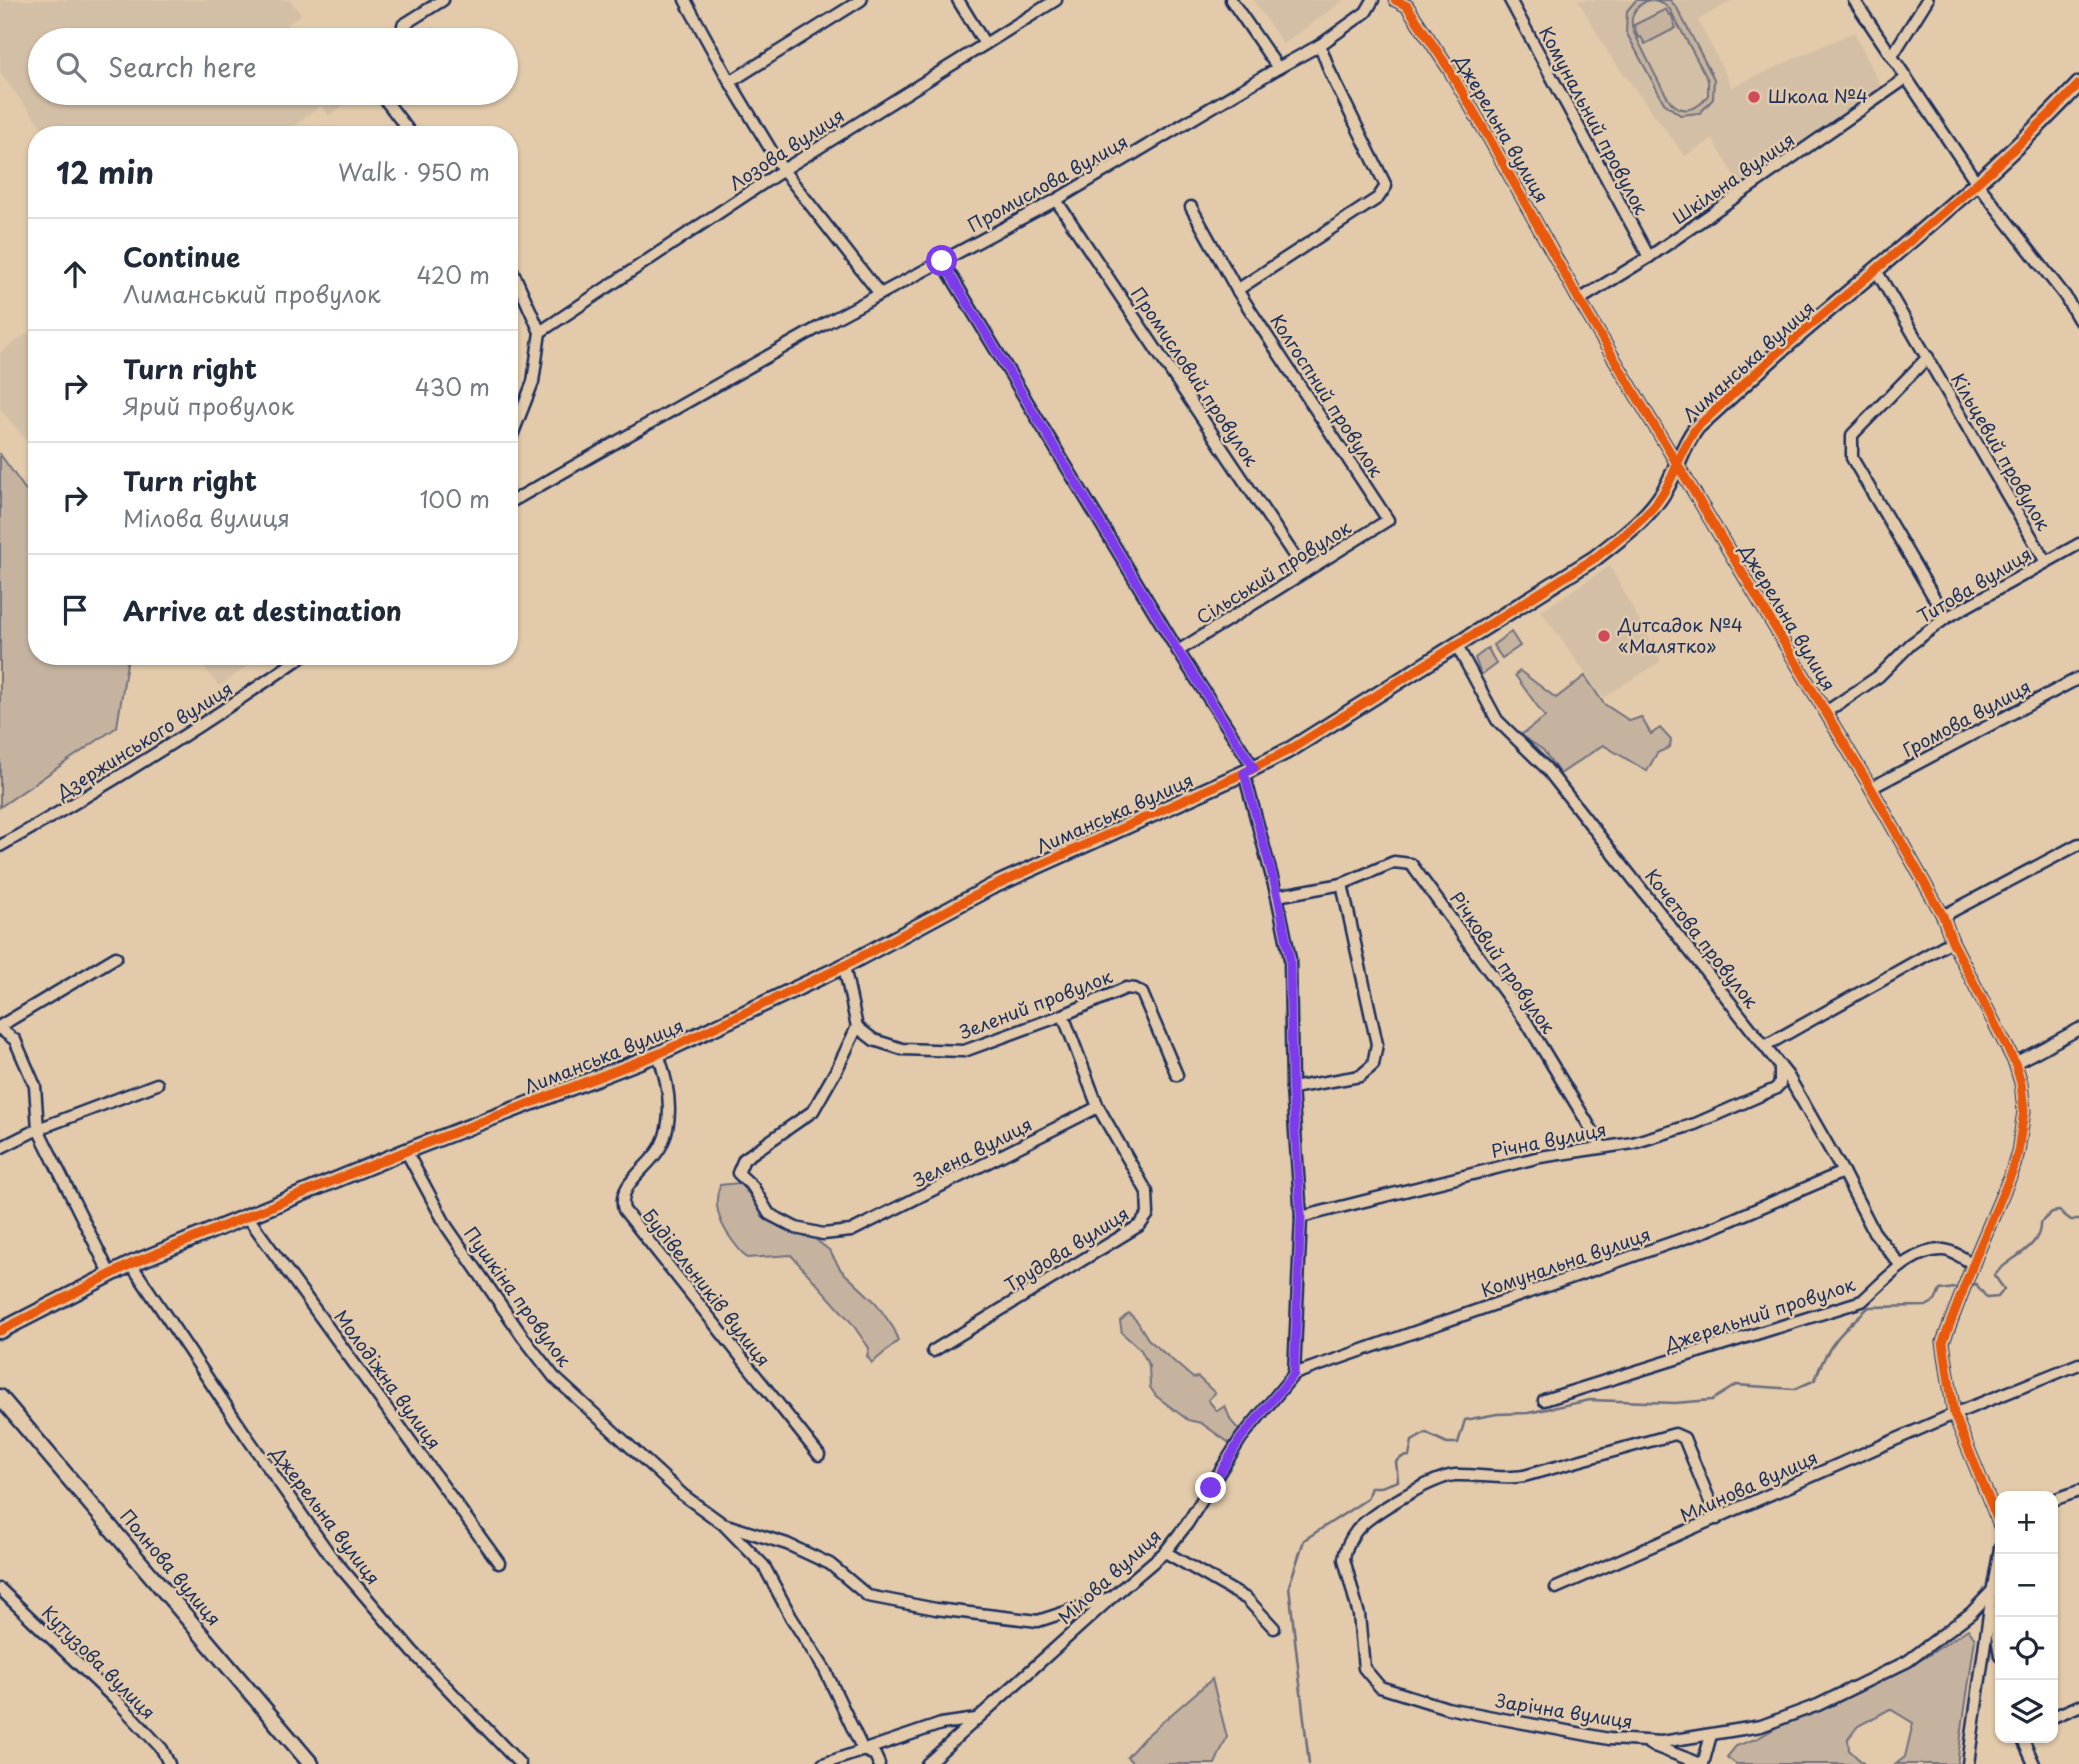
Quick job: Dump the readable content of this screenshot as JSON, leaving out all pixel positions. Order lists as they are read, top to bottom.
{
  "streets": {
    "street": [
      "Комунальний провулок",
      "Джерельна вулиця",
      "Лозова вулиця",
      "Шкільна вулиця",
      "Промислова вулиця",
      "Лиманська вулиця",
      "Промисловий провулок",
      "Колгоспний провулок",
      "Кільцевий провулок",
      "Сільський провулок",
      "Титова вулиця",
      "Громова вулиця",
      "Дзержинського вулиця",
      "Кочетова провулок",
      "Річковий провулок",
      "Зелений провулок",
      "Річна вулиця",
      "Зелена вулиця",
      "Трудова вулиця",
      "Комунальна вулиця",
      "Будівельників вулиця",
      "Пушкіна провулок",
      "Джерельний провулок",
      "Молодіжна вулиця",
      "Млинова вулиця",
      "Полнова вулиця",
      "Мілова вулиця",
      "Кутузова вулиця",
      "Зарічна вулиця"
    ]
  },
  "crossings": [
    ["Комунальний провулок", "Шкільна вулиця"],
    ["Джерельна вулиця", "Шкільна вулиця"],
    ["Джерельна вулиця", "Лиманська вулиця"],
    ["Джерельна вулиця", "Титова вулиця"],
    ["Джерельна вулиця", "Громова вулиця"],
    ["Джерельна вулиця", "Джерельний провулок"],
    ["Джерельна вулиця", "Млинова вулиця"],
    ["Промислова вулиця", "Промисловий провулок"],
    ["Лиманська вулиця", "Кільцевий провулок"],
    ["Лиманська вулиця", "Кочетова провулок"],
    ["Лиманська вулиця", "Будівельників вулиця"],
    ["Лиманська вулиця", "Пушкіна провулок"],
    ["Лиманська вулиця", "Молодіжна вулиця"],
    ["Промисловий провулок", "Сільський провулок"],
    ["Колгоспний провулок", "Сільський провулок"],
    ["Кільцевий провулок", "Титова вулиця"],
    ["Кочетова провулок", "Річна вулиця"],
    ["Кочетова провулок", "Комунальна вулиця"],
    ["Кочетова провулок", "Джерельний провулок"],
    ["Річковий провулок", "Річна вулиця"],
    ["Зелений провулок", "Зелена вулиця"],
    ["Зелена вулиця", "Трудова вулиця"],
    ["Комунальна вулиця", "Мілова вулиця"],
    ["Пушкіна провулок", "Мілова вулиця"],
    ["Млинова вулиця", "Зарічна вулиця"]
  ],
  "places": ["Школа №4", "Дитсадок №4 «Малятко»"],
  "page": {
    "search": "Search here",
    "heading": ["12 min", "Walk · 950 m"],
    "list": [
      ["Continue", "Лиманський провулок", "420 m"],
      ["Turn right", "Ярий провулок", "430 m"],
      ["Turn right", "Мілова вулиця", "100 m"],
      "Arrive at destination"
    ],
    "map_buttons": ["+", "−"]
  }
}
